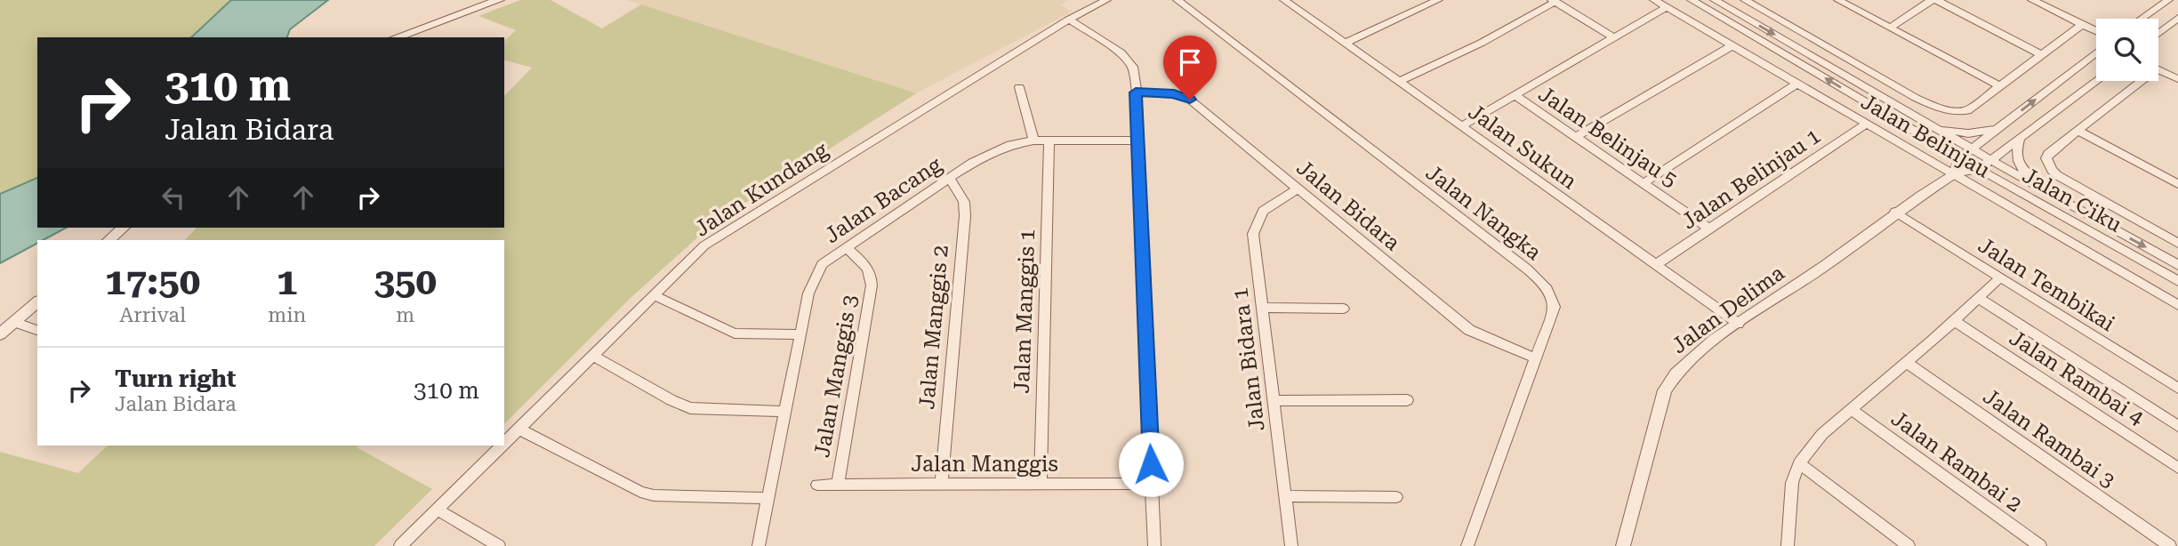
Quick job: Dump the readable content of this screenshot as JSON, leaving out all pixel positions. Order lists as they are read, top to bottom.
{
  "streets": {
    "street": [
      "Jalan Belinjau",
      "Jalan Belinjau 5",
      "Jalan Sukun",
      "Jalan Belinjau 1",
      "Jalan Kundang",
      "Jalan Bacang",
      "Jalan Ciku",
      "Jalan Bidara",
      "Jalan Nangka",
      "Jalan Tembikai",
      "Jalan Delima",
      "Jalan Manggis 1",
      "Jalan Manggis 2",
      "Jalan Bidara 1",
      "Jalan Manggis 3",
      "Jalan Rambai 4",
      "Jalan Rambai 3",
      "Jalan Rambai 2",
      "Jalan Manggis"
    ]
  },
  "crossings": [
    ["Jalan Belinjau", "Jalan Belinjau 1"],
    ["Jalan Belinjau", "Jalan Delima"],
    ["Jalan Belinjau 5", "Jalan Belinjau 1"],
    ["Jalan Sukun", "Jalan Belinjau 1"],
    ["Jalan Sukun", "Jalan Delima"],
    ["Jalan Bacang", "Jalan Manggis 1"],
    ["Jalan Bacang", "Jalan Manggis 2"],
    ["Jalan Bacang", "Jalan Manggis 3"],
    ["Jalan Ciku", "Jalan Delima"],
    ["Jalan Bidara", "Jalan Nangka"],
    ["Jalan Bidara", "Jalan Bidara 1"],
    ["Jalan Tembikai", "Jalan Delima"],
    ["Jalan Manggis 1", "Jalan Manggis"],
    ["Jalan Manggis 2", "Jalan Manggis"],
    ["Jalan Manggis 3", "Jalan Manggis"]
  ],
  "page": {
    "turn": ["310 m", "Jalan Bidara"],
    "eta": [
      "17:50",
      "Arrival",
      "1",
      "min",
      "350",
      "m"
    ],
    "list": [
      {
        "name": "Turn right",
        "note": "Jalan Bidara",
        "value": "310 m"
      }
    ]
  }
}
